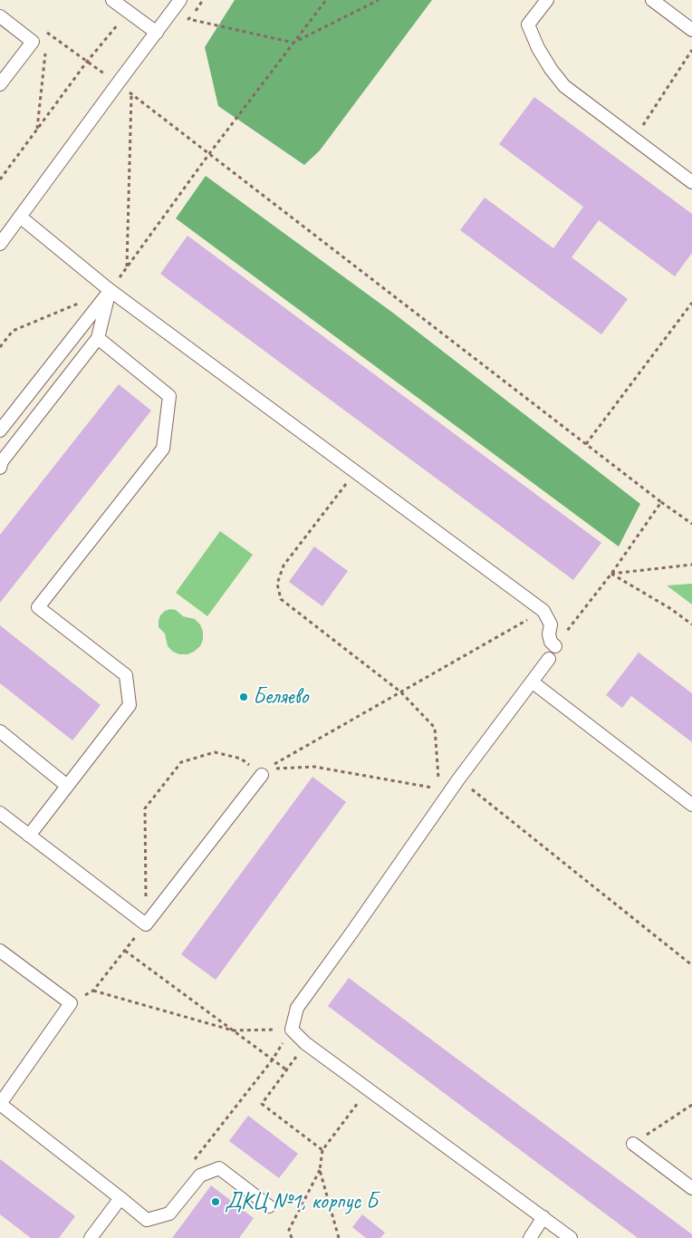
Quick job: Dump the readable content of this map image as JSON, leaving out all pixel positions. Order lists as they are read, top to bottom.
{
  "places": ["Беляево", "ДКЦ №1, корпус Б"]
}
